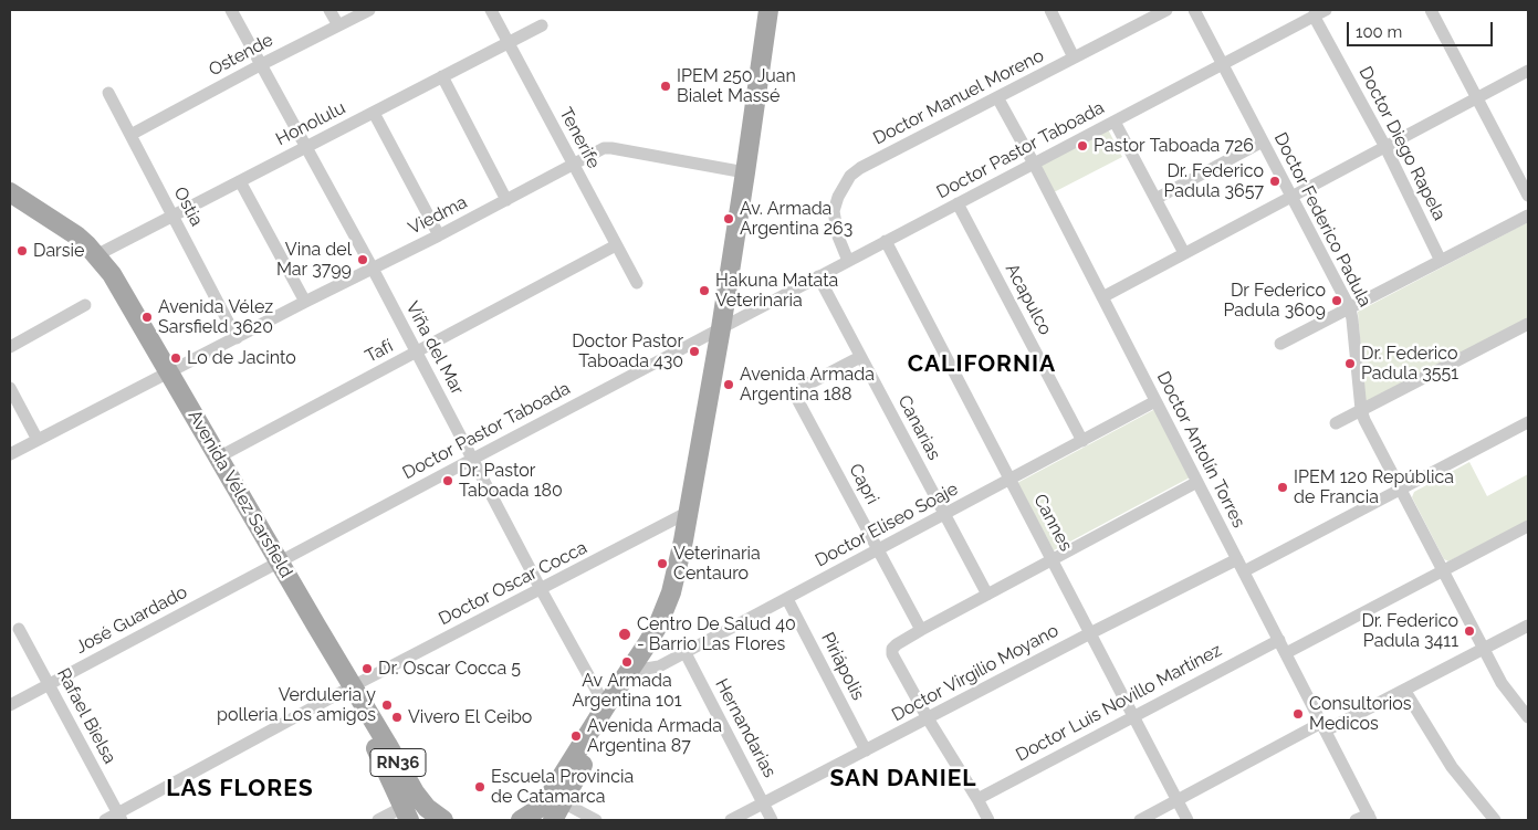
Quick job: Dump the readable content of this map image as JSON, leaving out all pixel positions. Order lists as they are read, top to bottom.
{
  "streets": {
    "main road": ["Avenida Vélez Sarsfield", "RN36"],
    "street": [
      "Ostende",
      "Doctor Manuel Moreno",
      "Honolulu",
      "Tenerife",
      "Doctor Diego Rapela",
      "Doctor Pastor Taboada",
      "Ostia",
      "Viedma",
      "Doctor Federico Padula",
      "Acapulco",
      "Viña del Mar",
      "Tafí",
      "Canarias",
      "Doctor Antolín Torres",
      "Capri",
      "Cannes",
      "Doctor Eliseo Soaje",
      "Doctor Oscar Cocca",
      "José Guardado",
      "Piriápolis",
      "Doctor Virgilio Moyano",
      "Doctor Luis Novillo Martínez",
      "Rafael Bielsa",
      "Hernandarias"
    ]
  },
  "crossings": [
    ["Ostende", "Ostia"],
    ["Ostende", "Viña del Mar"],
    ["Doctor Manuel Moreno", "Doctor Pastor Taboada"],
    ["Doctor Manuel Moreno", "Doctor Antolín Torres"],
    ["Honolulu", "Tenerife"],
    ["Honolulu", "Ostia"],
    ["Honolulu", "Viña del Mar"],
    ["Honolulu", "Avenida Vélez Sarsfield"],
    ["Tenerife", "Viedma"],
    ["Tenerife", "Tafí"],
    ["Doctor Diego Rapela", "Doctor Pastor Taboada"],
    ["Doctor Pastor Taboada", "Doctor Federico Padula"],
    ["Doctor Pastor Taboada", "Acapulco"],
    ["Doctor Pastor Taboada", "Viña del Mar"],
    ["Doctor Pastor Taboada", "Canarias"],
    ["Doctor Pastor Taboada", "Doctor Antolín Torres"],
    ["Doctor Pastor Taboada", "Avenida Vélez Sarsfield"],
    ["Doctor Pastor Taboada", "Cannes"],
    ["Doctor Pastor Taboada", "José Guardado"],
    ["Ostia", "Viedma"],
    ["Viedma", "Viña del Mar"],
    ["Viedma", "Avenida Vélez Sarsfield"],
    ["Acapulco", "Doctor Eliseo Soaje"],
    ["Viña del Mar", "Tafí"],
    ["Viña del Mar", "Doctor Oscar Cocca"],
    ["Tafí", "Avenida Vélez Sarsfield"],
    ["Canarias", "Capri"],
    ["Canarias", "Doctor Eliseo Soaje"],
    ["Doctor Antolín Torres", "Doctor Eliseo Soaje"],
    ["Doctor Antolín Torres", "Doctor Virgilio Moyano"],
    ["Doctor Antolín Torres", "Doctor Luis Novillo Martínez"],
    ["Capri", "Doctor Eliseo Soaje"],
    ["Avenida Vélez Sarsfield", "Doctor Oscar Cocca"],
    ["Avenida Vélez Sarsfield", "José Guardado"],
    ["Cannes", "Doctor Eliseo Soaje"],
    ["Cannes", "Doctor Virgilio Moyano"],
    ["Cannes", "Doctor Luis Novillo Martínez"],
    ["Doctor Eliseo Soaje", "Piriápolis"],
    ["Doctor Eliseo Soaje", "Hernandarias"],
    ["Doctor Oscar Cocca", "Rafael Bielsa"],
    ["José Guardado", "Rafael Bielsa"],
    ["Piriápolis", "Doctor Virgilio Moyano"],
    ["Doctor Virgilio Moyano", "Hernandarias"]
  ],
  "districts": ["CALIFORNIA", "SAN DANIEL", "LAS FLORES"],
  "places": [
    "IPEM 250 Juan Bialet Massé",
    "Pastor Taboada 726",
    "Dr. Federico Padula 3657",
    "Av. Armada Argentina 263",
    "Darsie",
    "Vina del Mar 3799",
    "Hakuna Matata Veterinaria",
    "Dr Federico Padula 3609",
    "Avenida Vélez Sarsfield 3620",
    "Doctor Pastor Taboada 430",
    "Lo de Jacinto",
    "Dr. Federico Padula 3551",
    "Avenida Armada Argentina 188",
    "Dr. Pastor Taboada 180",
    "IPEM 120 República de Francia",
    "Veterinaria Centauro",
    "Dr. Federico Padula 3411",
    "Centro De Salud 40 - Barrio Las Flores",
    "Av Armada Argentina 101",
    "Dr. Oscar Cocca 5",
    "Verduleria y polleria Los amigos",
    "Consultorios Medicos",
    "Vivero El Ceibo",
    "Avenida Armada Argentina 87",
    "Escuela Provincia de Catamarca"
  ],
  "scale_bar": "100 m"
}
